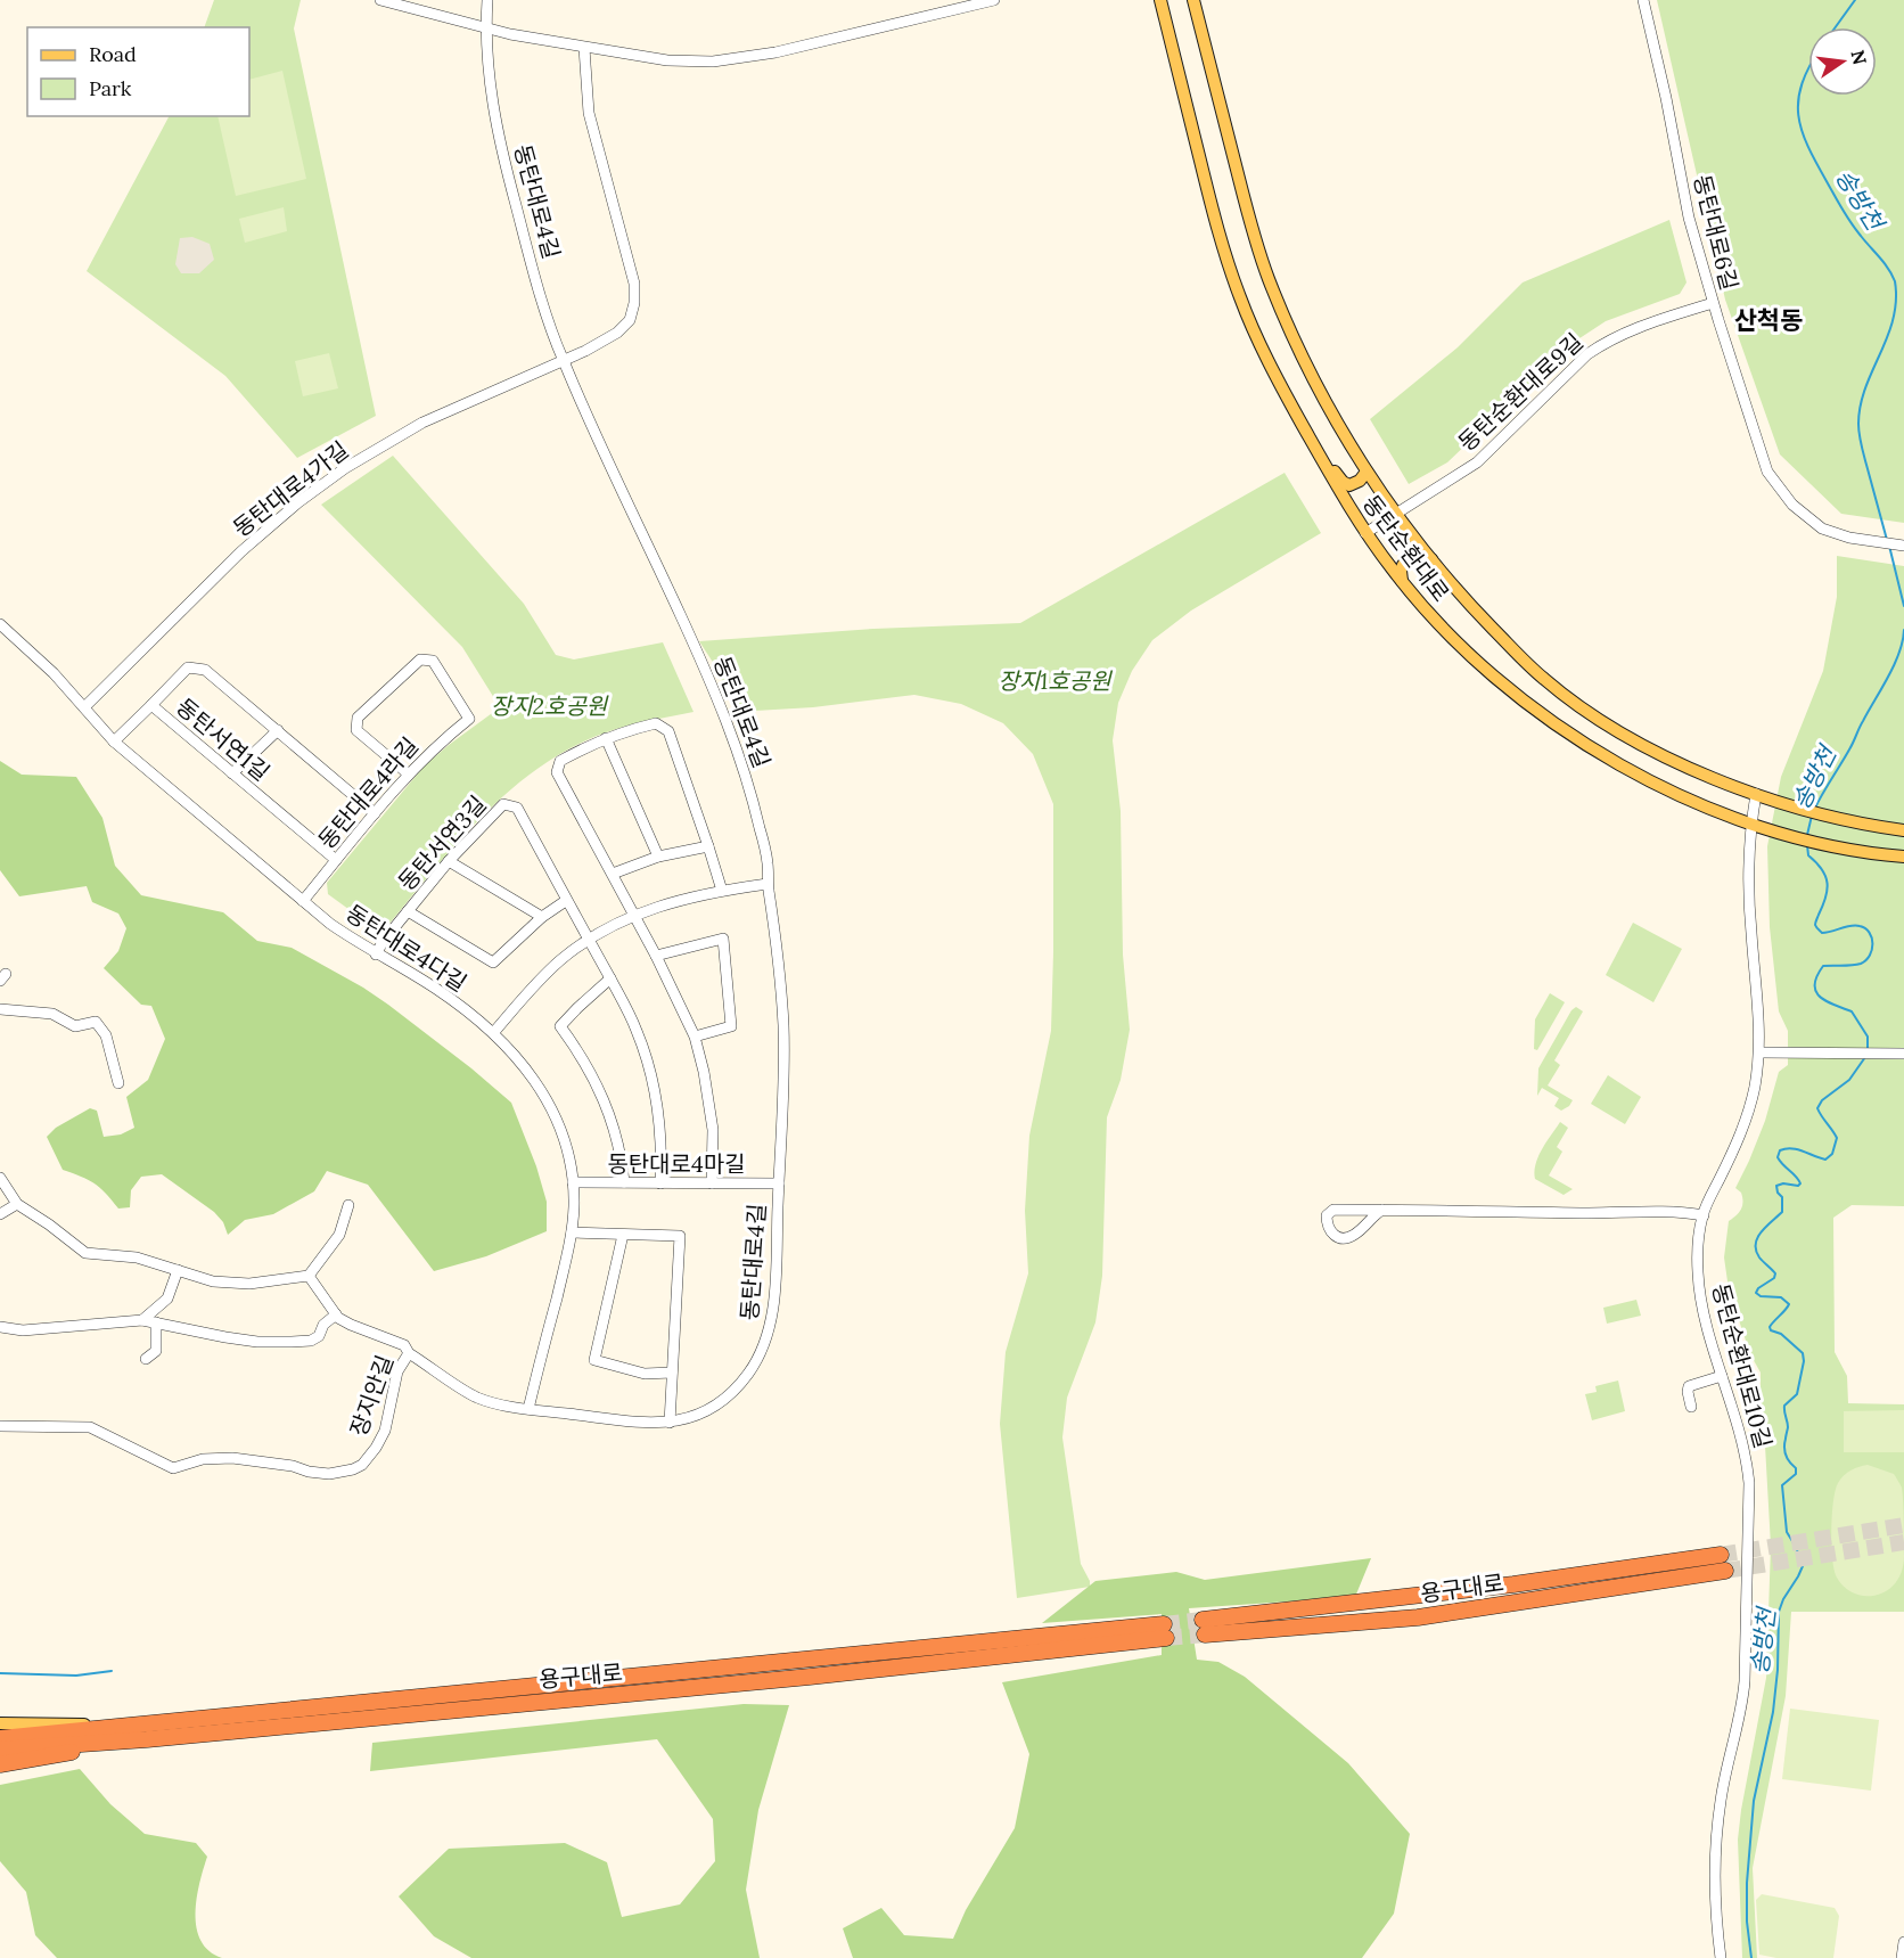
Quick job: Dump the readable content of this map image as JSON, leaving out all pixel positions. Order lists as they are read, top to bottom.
{
  "streets": {
    "highway": ["용구대로"],
    "main road": ["동탄순환대로"],
    "street": [
      "동탄대로4길",
      "동탄대로6길",
      "동탄순환대로9길",
      "동탄대로4가길",
      "동탄서연1길",
      "동탄대로4라길",
      "동탄서연3길",
      "동탄대로4다길",
      "동탄대로4마길",
      "동탄순환대로10길",
      "장지안길"
    ]
  },
  "crossings": [
    ["동탄대로4길", "동탄대로4가길"],
    ["동탄대로4길", "동탄대로4다길"],
    ["동탄대로4길", "동탄대로4마길"],
    ["동탄대로4길", "장지안길"],
    ["동탄대로6길", "동탄순환대로9길"],
    ["동탄순환대로9길", "동탄순환대로"],
    ["동탄대로4가길", "동탄대로4다길"],
    ["동탄순환대로", "동탄순환대로10길"],
    ["동탄서연1길", "동탄대로4라길"],
    ["동탄대로4라길", "동탄대로4다길"],
    ["동탄서연3길", "동탄대로4마길"],
    ["동탄대로4다길", "동탄대로4마길"]
  ],
  "districts": ["산척동"],
  "water": ["송방천"],
  "parks": ["장지1호공원", "장지2호공원"],
  "legend": ["Road", "Park"],
  "north": "right"
}
